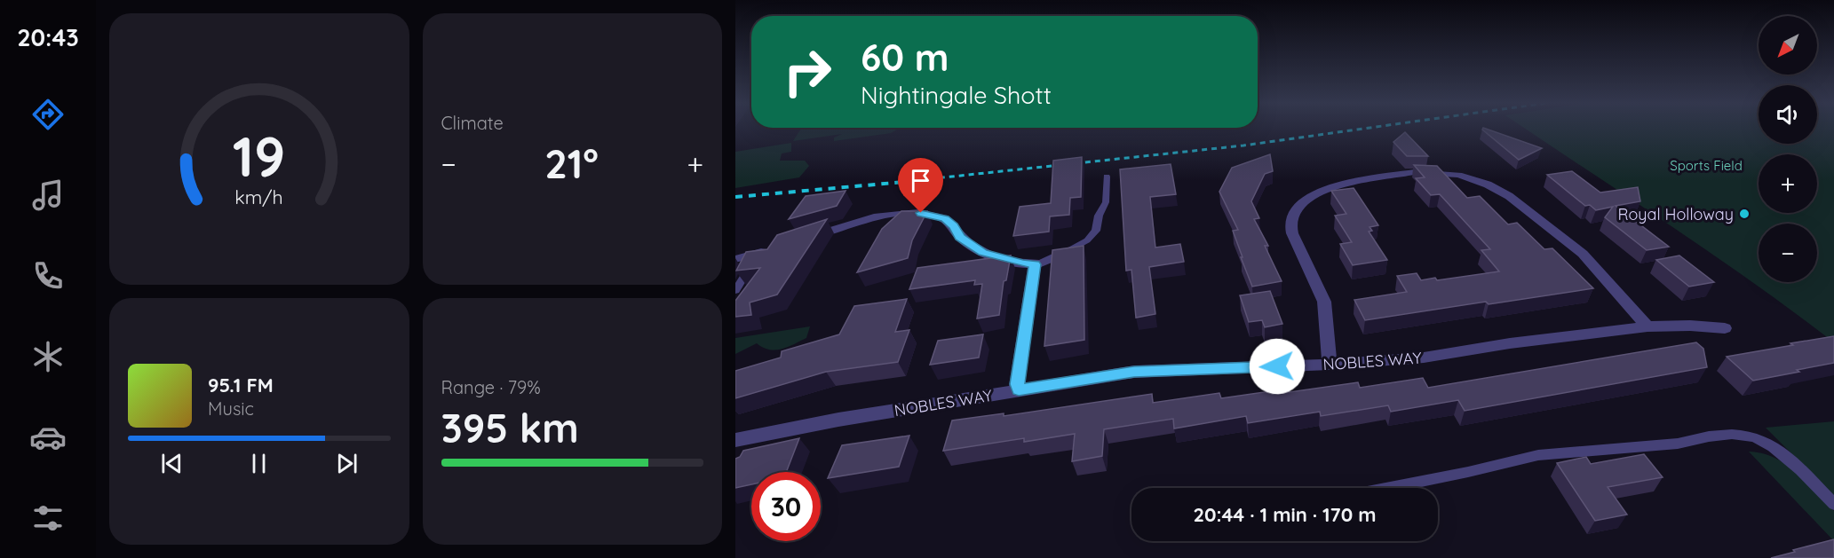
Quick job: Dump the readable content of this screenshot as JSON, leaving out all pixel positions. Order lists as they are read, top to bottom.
{
  "streets": {
    "street": ["NOBLES WAY"]
  },
  "parks": ["Sports Field"],
  "places": ["Royal Holloway"],
  "north": "bottom left",
  "page": {
    "tabs": "20:43",
    "tile": [
      "Climate",
      ["Range · 79%", "395 km"]
    ],
    "map_buttons": ["+", "−"],
    "turn": ["60 m", "Nightingale Shott"],
    "heat": ["−", "21°", "+"],
    "song": ["95.1 FM", "Music"],
    "limit": "30",
    "trip": "20:44 · 1 min · 170 m",
    "gauge": ["19", "km/h"]
  }
}
